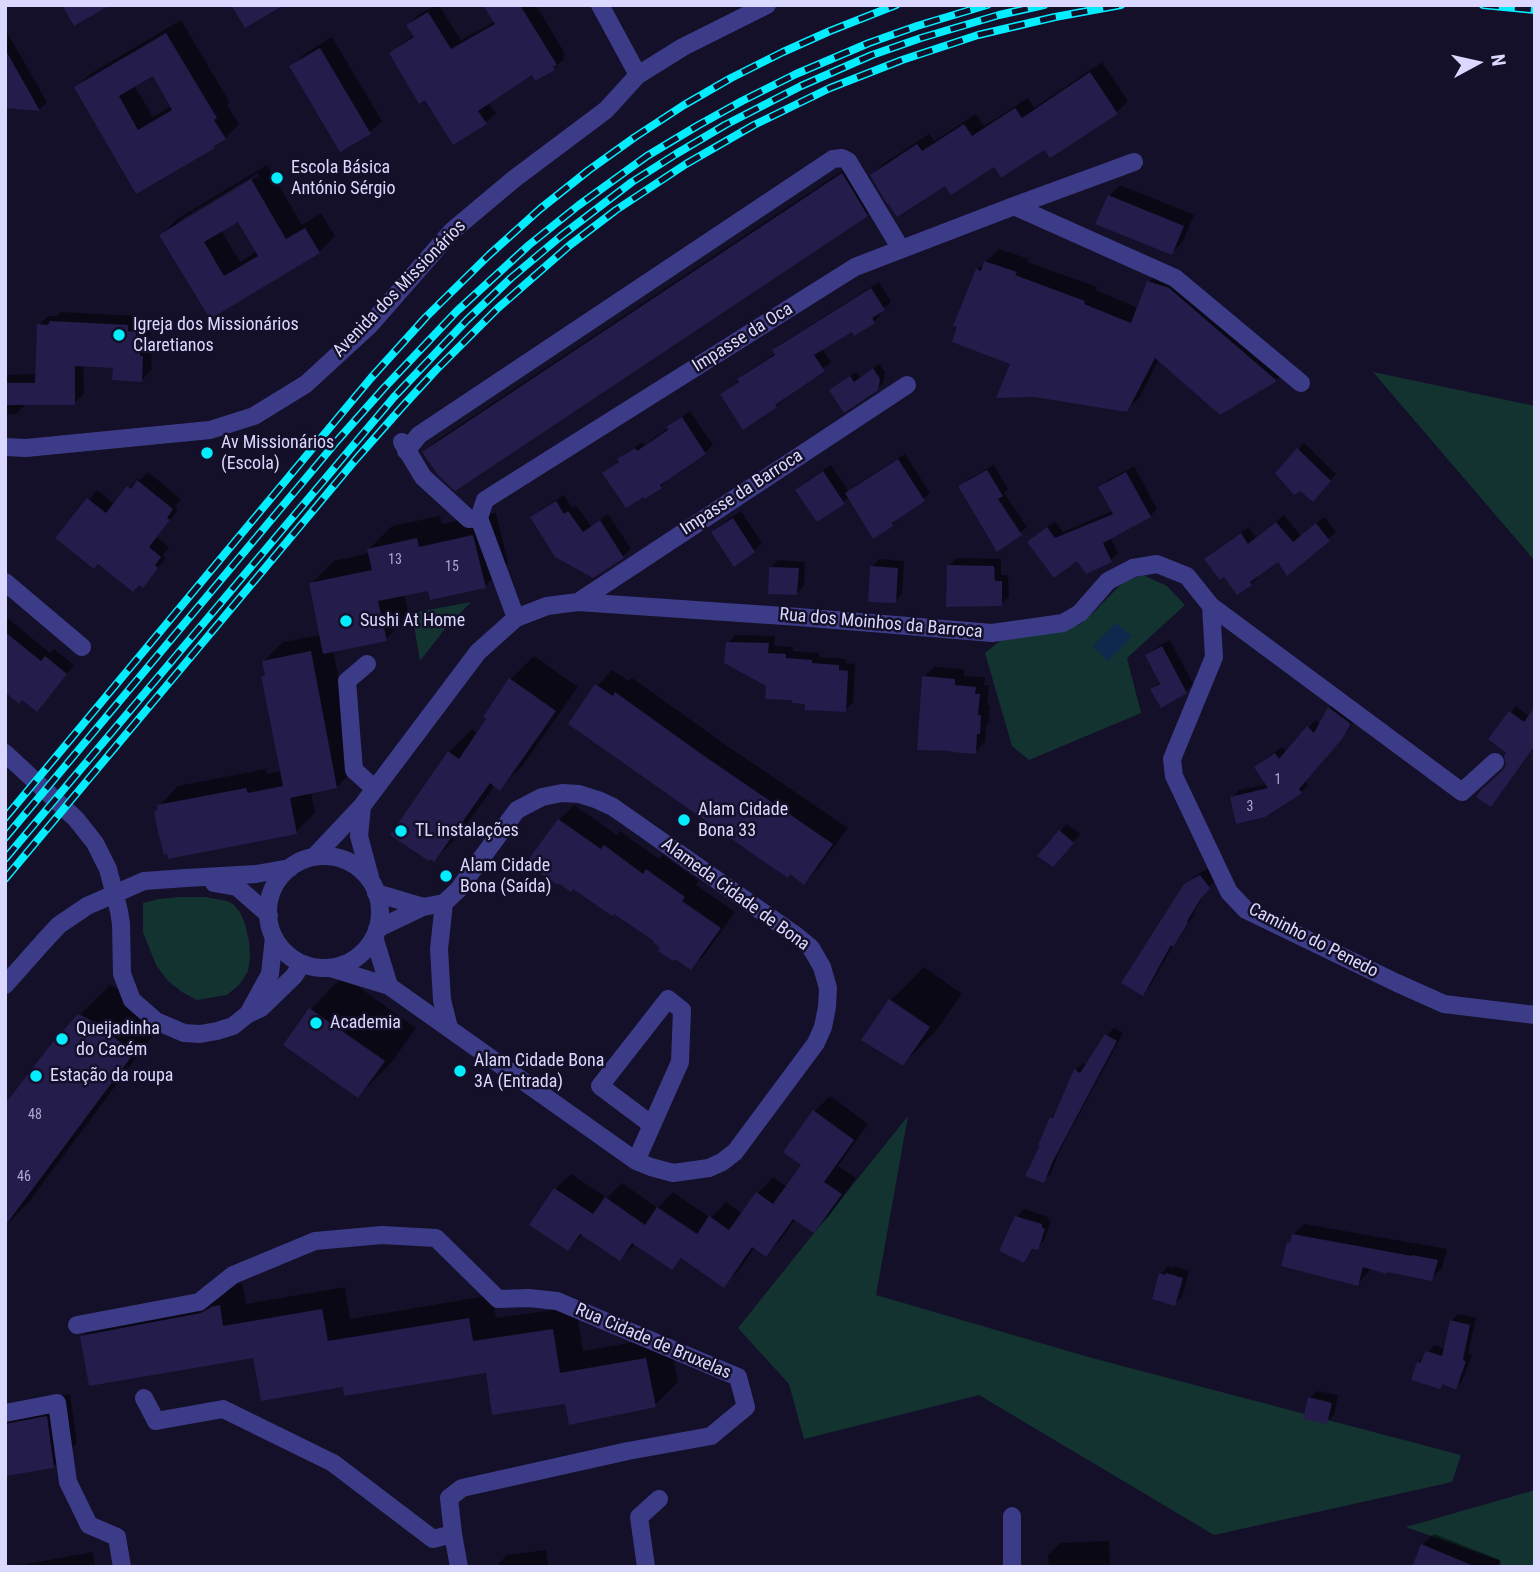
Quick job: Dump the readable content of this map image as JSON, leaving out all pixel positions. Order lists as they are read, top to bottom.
{
  "streets": {
    "street": [
      "Avenida dos Missionários",
      "Impasse da Oca",
      "Impasse da Barroca",
      "Rua dos Moinhos da Barroca",
      "Alameda Cidade de Bona",
      "Caminho do Penedo",
      "Rua Cidade de Bruxelas"
    ]
  },
  "crossings": [
    ["Impasse da Barroca", "Rua dos Moinhos da Barroca"],
    ["Rua dos Moinhos da Barroca", "Caminho do Penedo"]
  ],
  "places": [
    "Escola Básica António Sérgio",
    "Igreja dos Missionários Claretianos",
    "Av Missionários (Escola)",
    "Sushi At Home",
    "Alam Cidade Bona 33",
    "TL instalações",
    "Alam Cidade Bona (Saída)",
    "Academia",
    "Queijadinha do Cacém",
    "Alam Cidade Bona 3A (Entrada)",
    "Estação da roupa"
  ],
  "house_numbers": [
    "13",
    "15",
    "1",
    "3",
    "48",
    "46"
  ],
  "north": "right"
}
